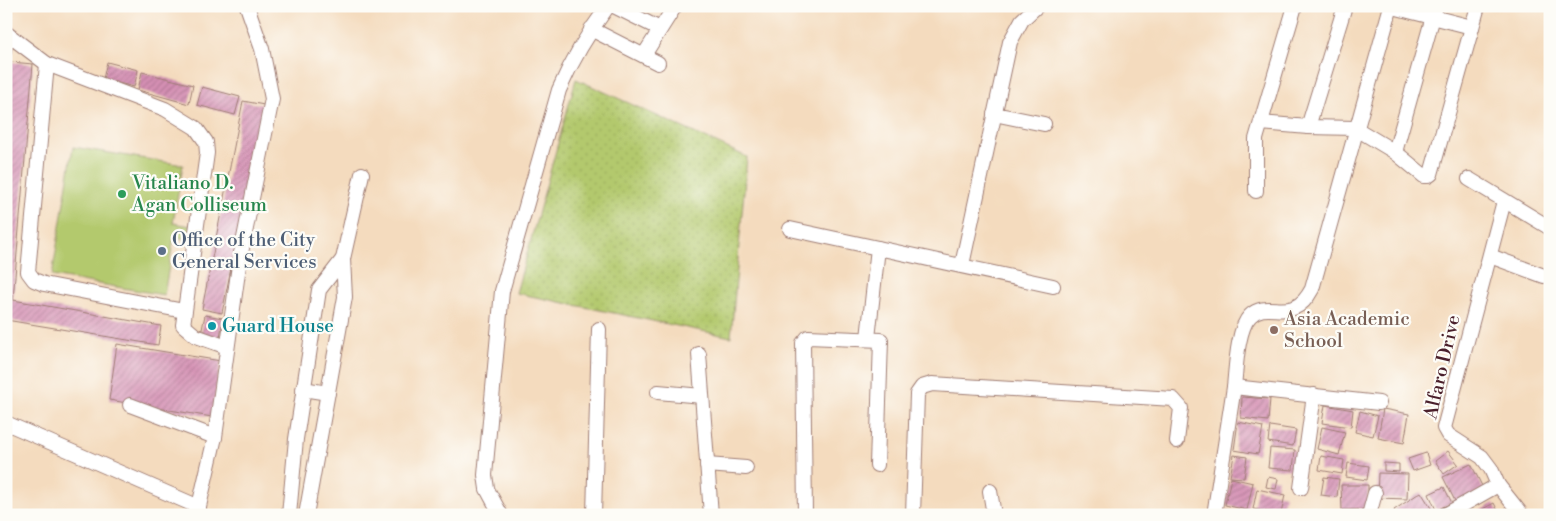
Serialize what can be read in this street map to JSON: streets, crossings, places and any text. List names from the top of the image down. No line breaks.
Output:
{"streets":{"street":["Alfaro Drive"]},"places":["Vitaliano D. Agan Colliseum","Office of the City General Services","Guard House","Asia Academic School"]}
